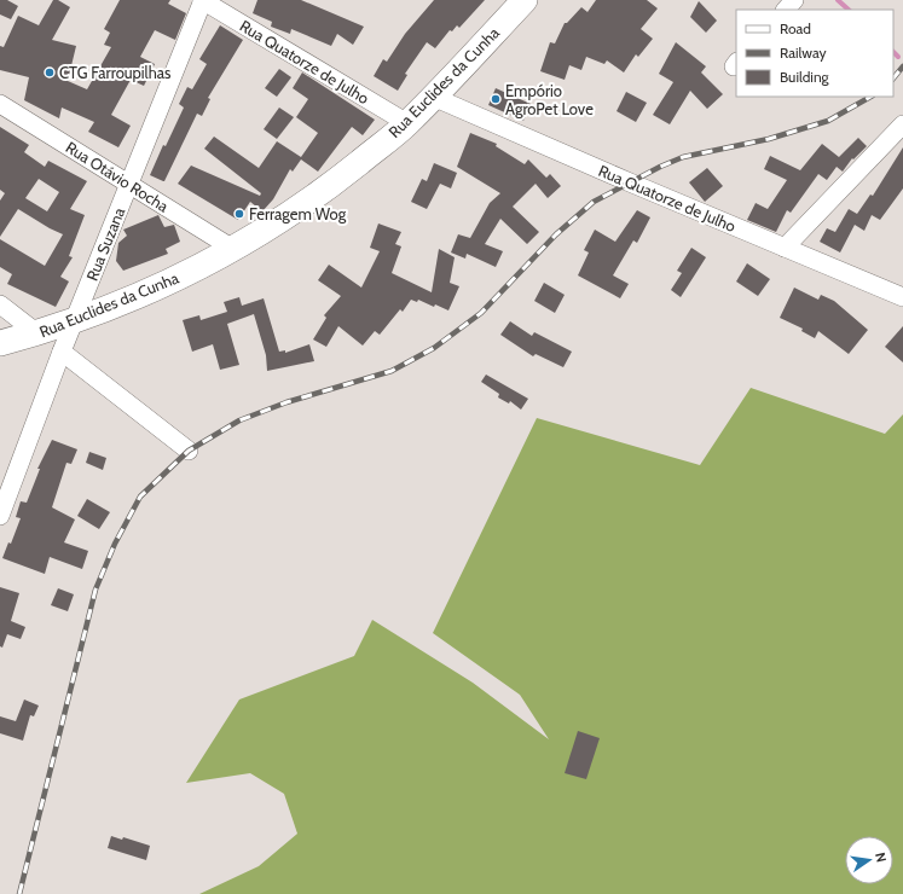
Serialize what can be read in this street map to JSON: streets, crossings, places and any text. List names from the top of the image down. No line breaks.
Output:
{"streets":{"main road":["Rua Euclides da Cunha"],"street":["Rua Quatorze de Julho","Rua Otávio Rocha","Rua Suzana"]},"crossings":[["Rua Quatorze de Julho","Rua Euclides da Cunha"],["Rua Quatorze de Julho","Rua Suzana"],["Rua Euclides da Cunha","Rua Otávio Rocha"],["Rua Euclides da Cunha","Rua Suzana"],["Rua Otávio Rocha","Rua Suzana"]],"places":["CTG Farroupilhas","Empório AgroPet Love","Ferragem Wog"],"legend":["Road","Railway","Building"],"north":"right"}
